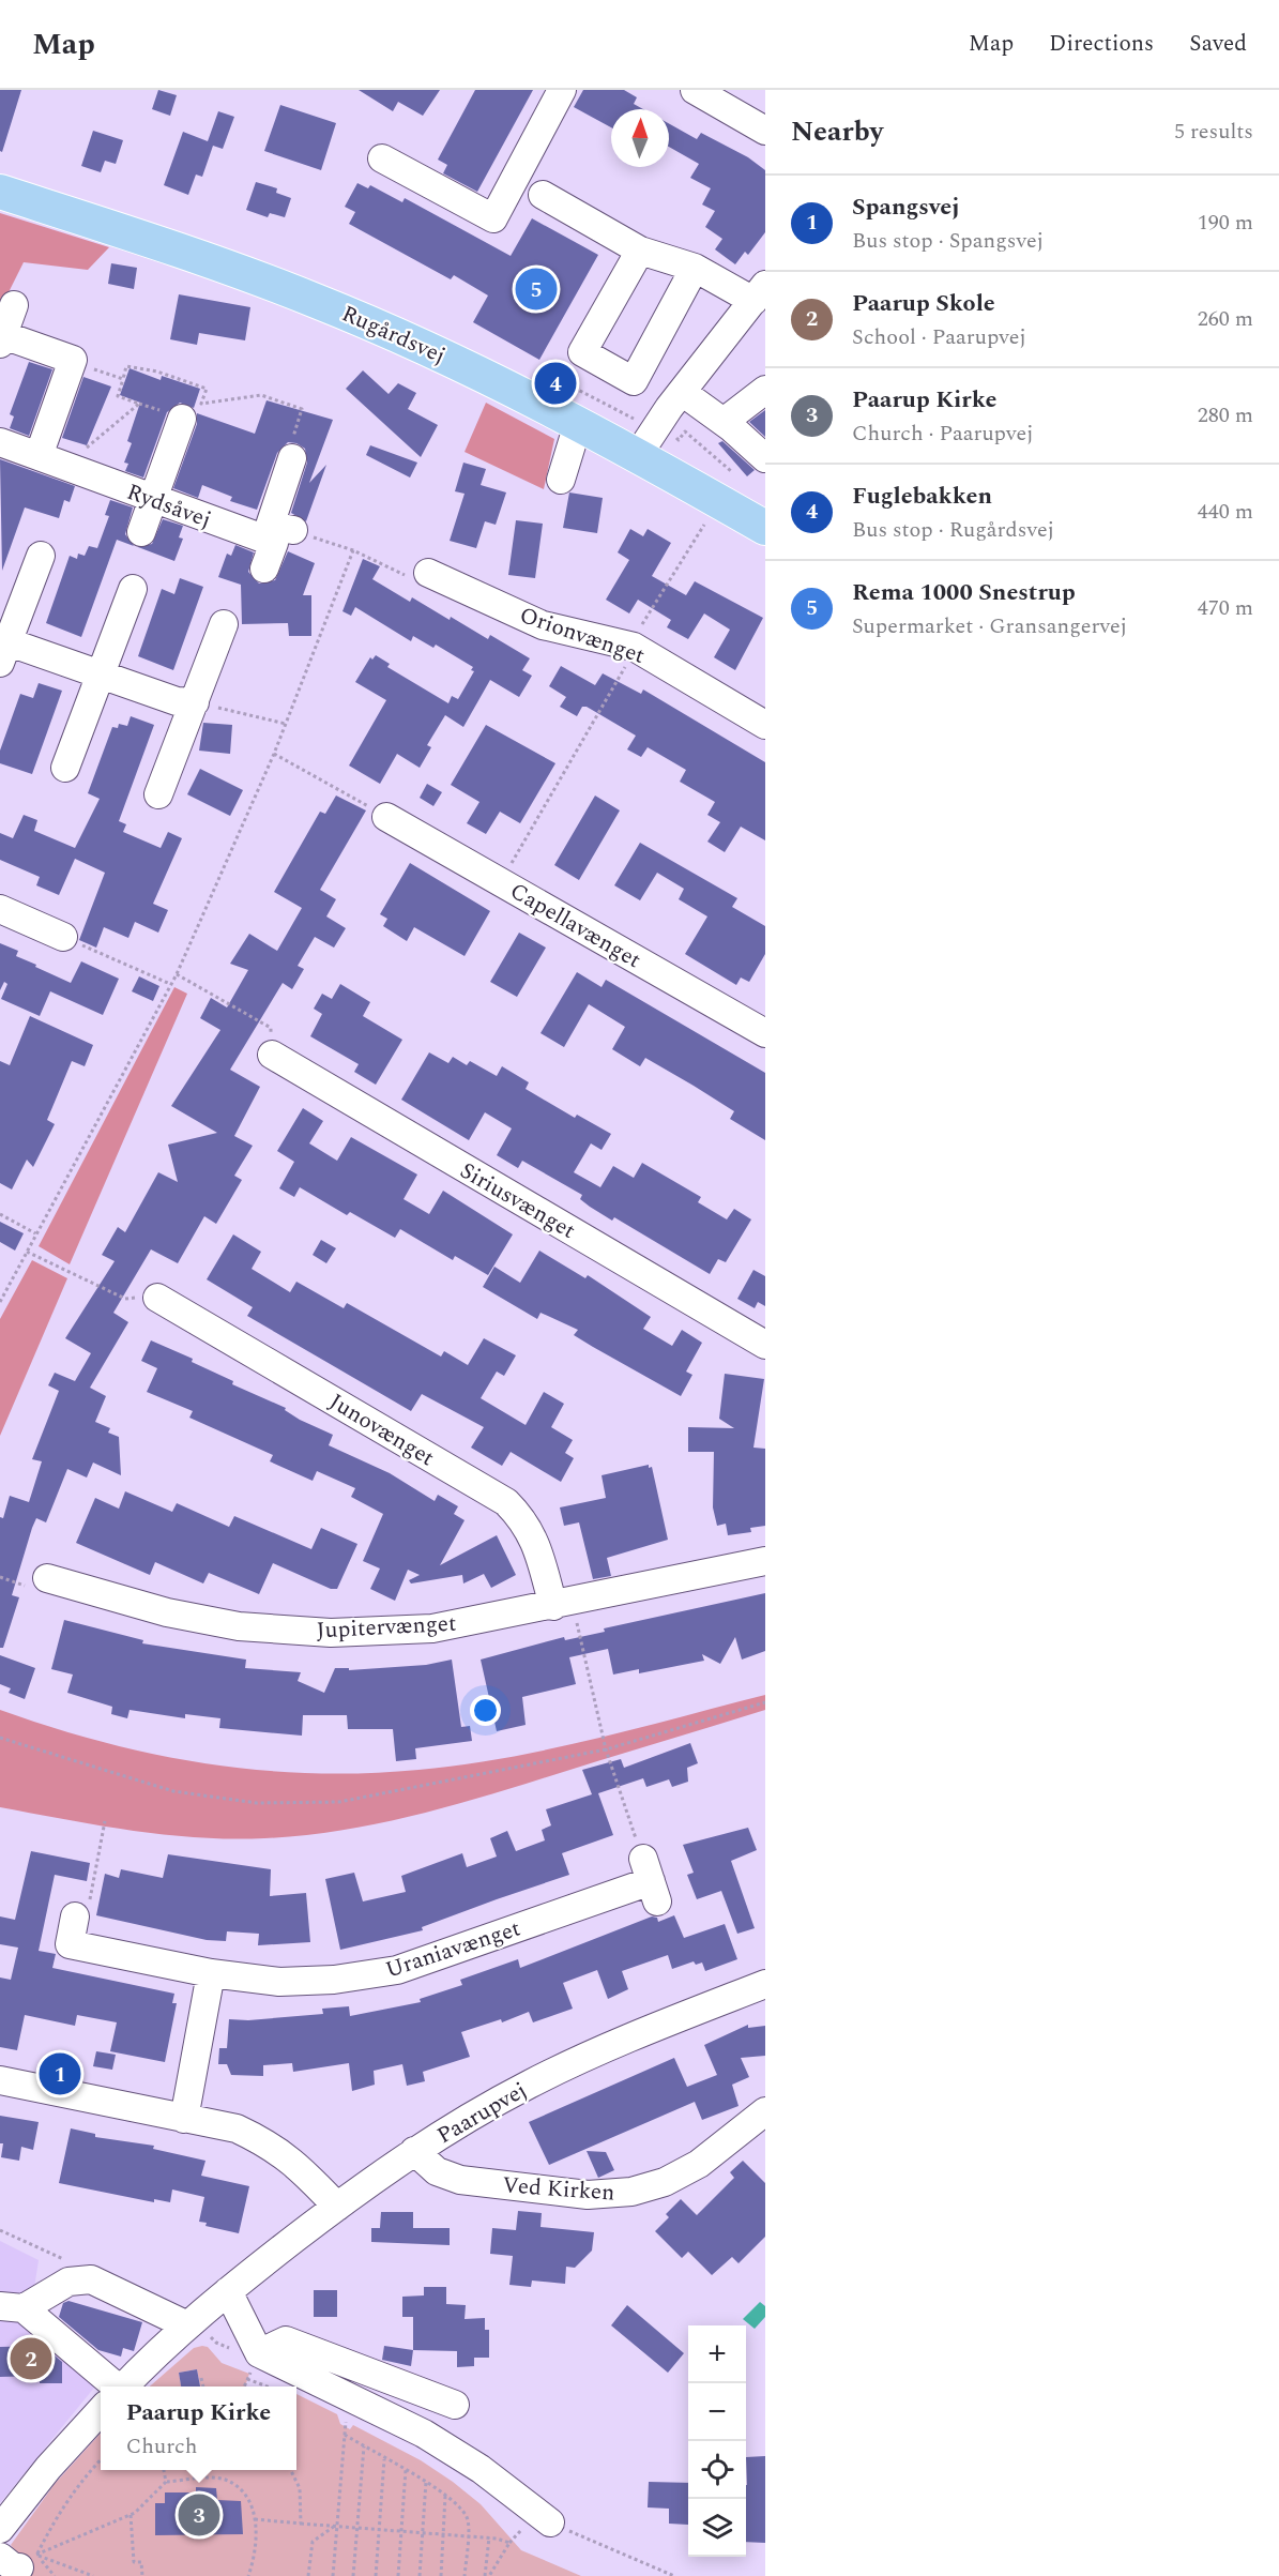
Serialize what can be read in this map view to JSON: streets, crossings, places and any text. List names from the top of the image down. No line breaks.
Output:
{"streets":{"main road":["Rugårdsvej"],"street":["Rydsåvej","Orionvænget","Capellavænget","Siriusvænget","Junovænget","Jupitervænget","Uraniavænget","Paarupvej","Ved Kirken"]},"crossings":[["Junovænget","Jupitervænget"],["Paarupvej","Ved Kirken"]],"north":"top","page":{"header":"Map","nav":["Map","Directions","Saved"],"heading":["Nearby","5 results"],"list":[{"mark":"1","name":"Spangsvej","note":"Bus stop · Spangsvej","value":"190 m"},{"mark":"2","name":"Paarup Skole","note":"School · Paarupvej","value":"260 m"},{"mark":"3","name":"Paarup Kirke","note":"Church · Paarupvej","value":"280 m"},{"mark":"4","name":"Fuglebakken","note":"Bus stop · Rugårdsvej","value":"440 m"},{"mark":"5","name":"Rema 1000 Snestrup","note":"Supermarket · Gransangervej","value":"470 m"}],"pins":["5","4","1","2","3"],"map_buttons":["+","−"],"popup":["Paarup Kirke","Church"]}}
